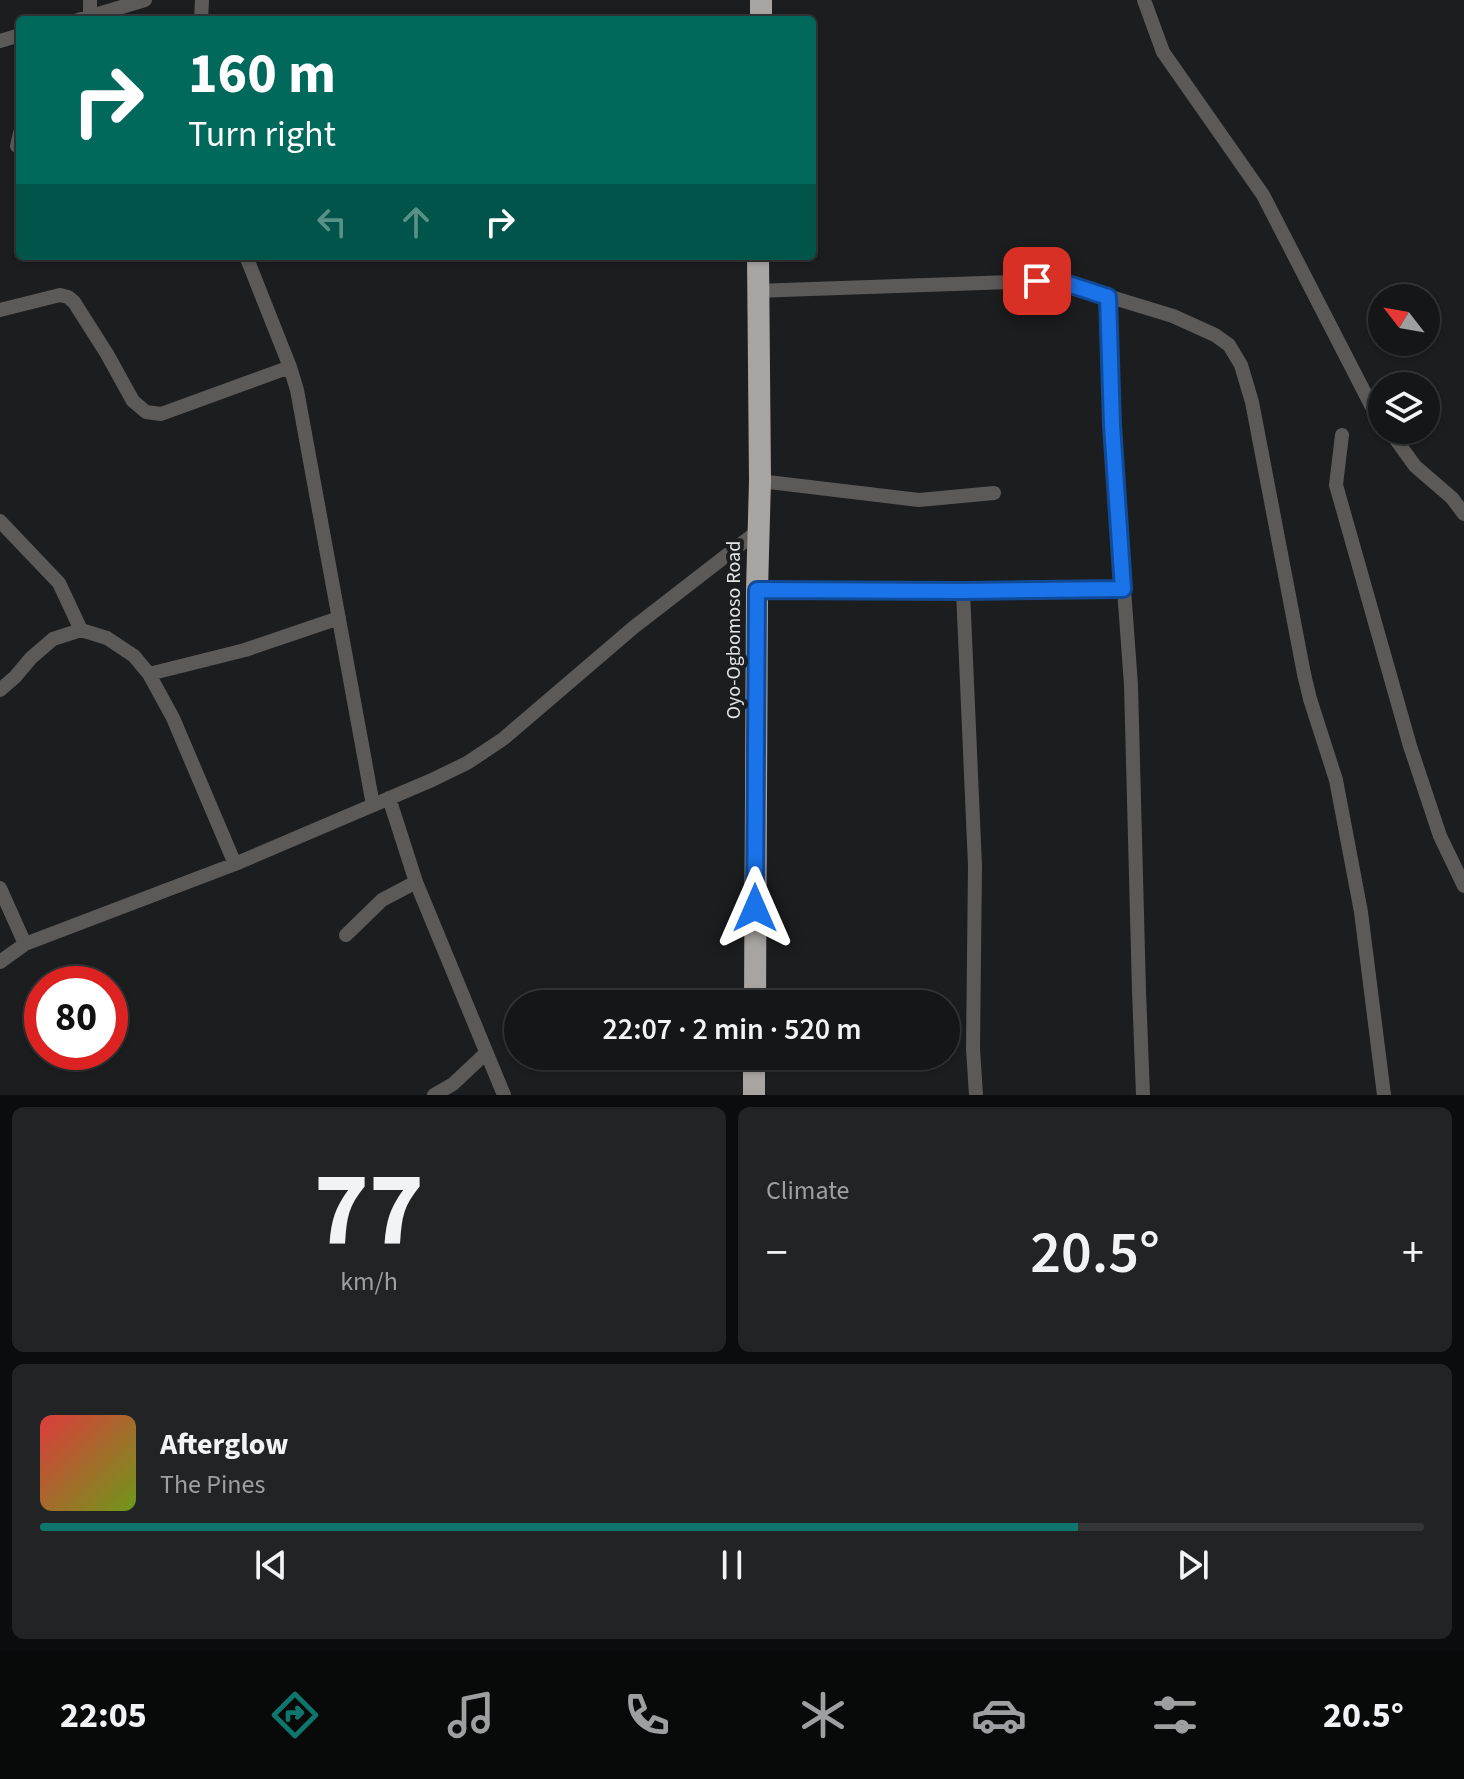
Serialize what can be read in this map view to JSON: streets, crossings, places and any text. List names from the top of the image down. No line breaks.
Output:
{"streets":{"highway":["Oyo-Ogbomoso Road"]},"north":"top left","page":{"turn":["160 m","Turn right"],"limit":"80","trip":"22:07 · 2 min · 520 m","tile":[["77","km/h"],"Climate"],"heat":["−","20.5°","+"],"song":["Afterglow","The Pines"],"tabs":["22:05","20.5°"]}}
